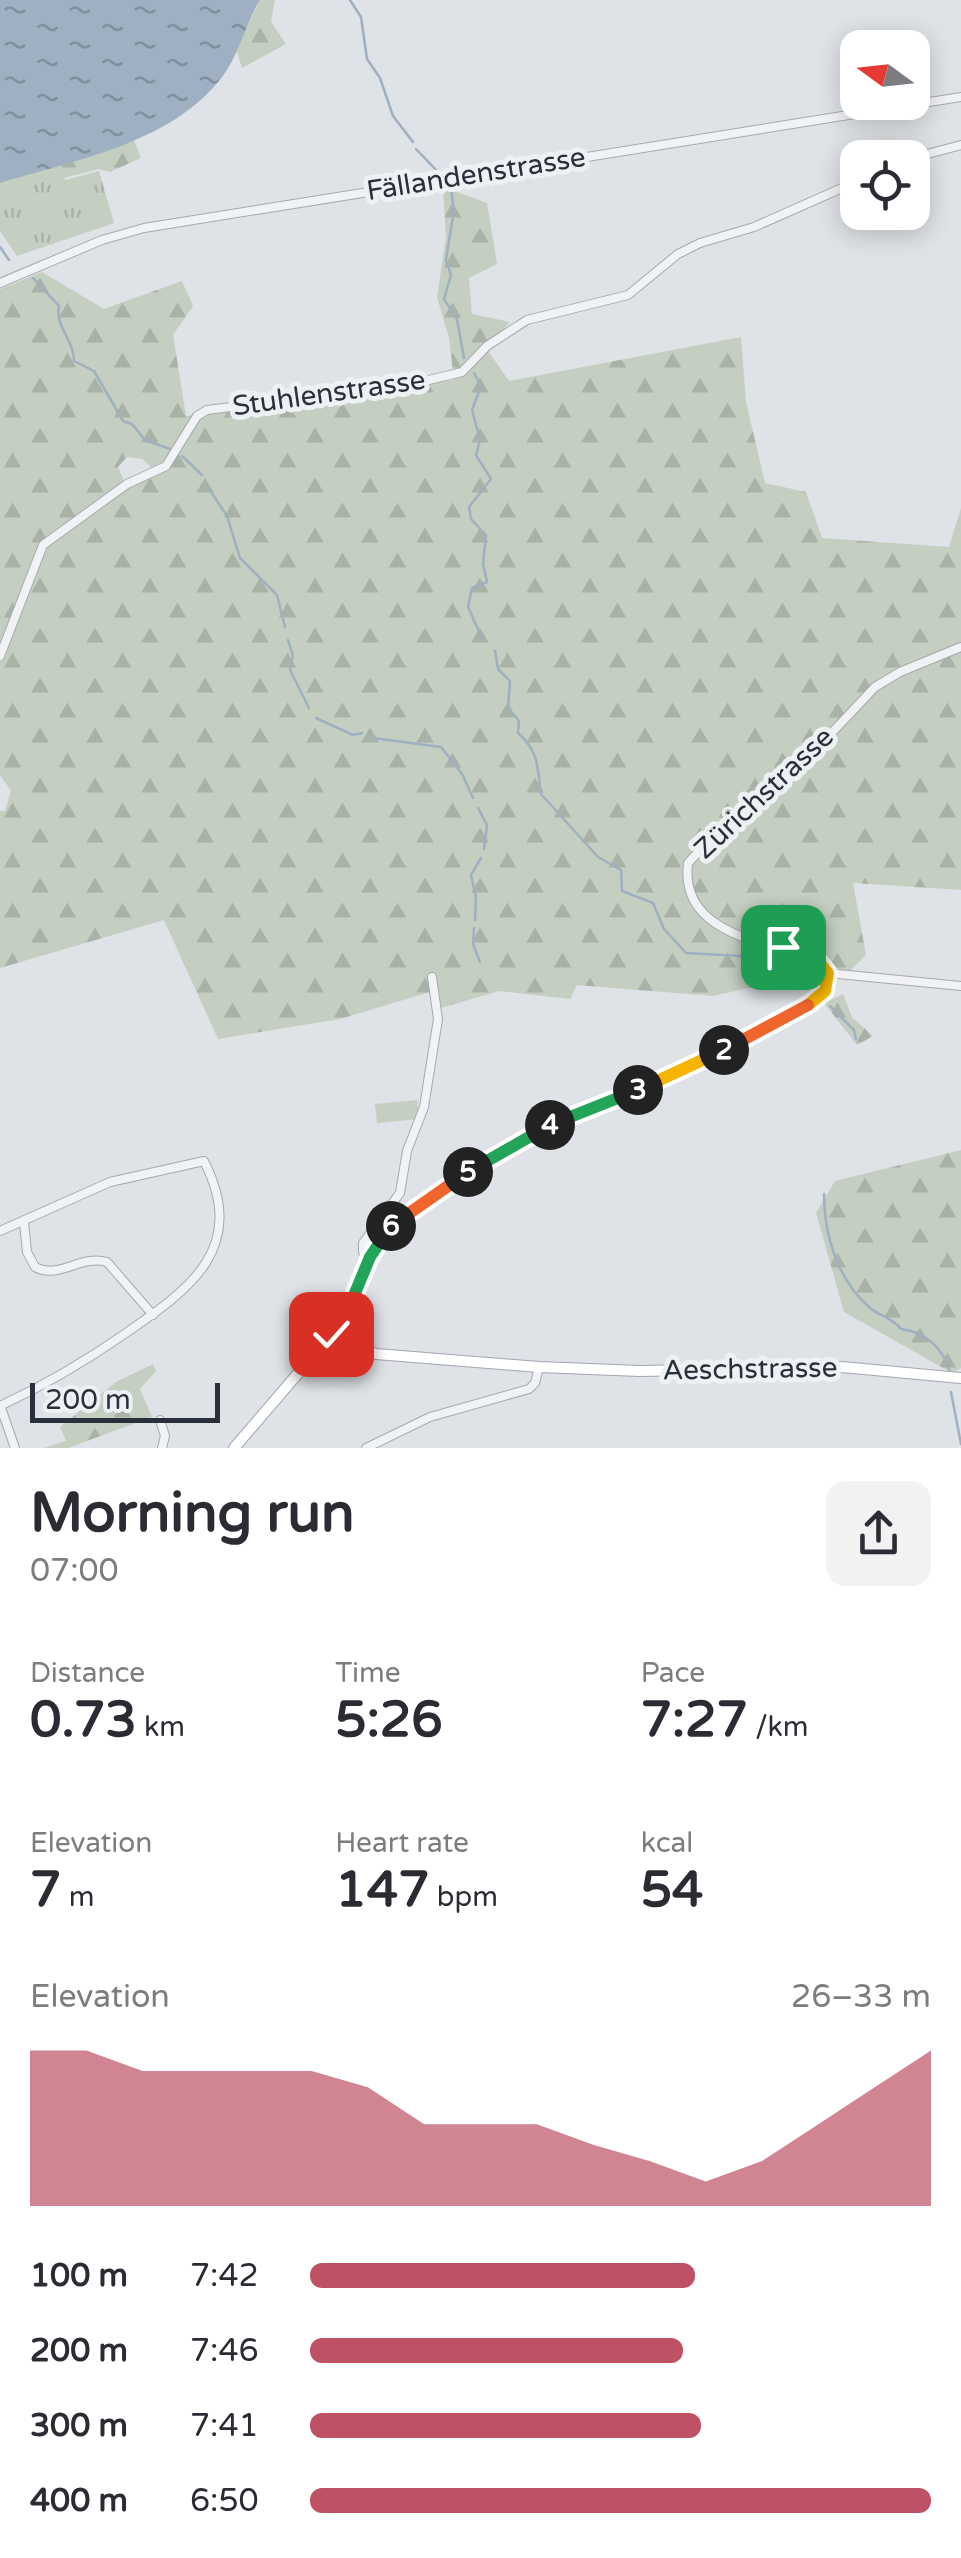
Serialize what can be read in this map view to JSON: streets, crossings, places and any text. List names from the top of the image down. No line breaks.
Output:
{"streets":{"main road":["Aeschstrasse"],"street":["Fällandenstrasse","Stuhlenstrasse","Zürichstrasse"]},"scale_bar":"200 m","north":"left","page":{"pins":["2","3","4","5","6"],"scale":"200 m","heading":["Morning run","07:00"],"stats":[["Distance","0.73 km"],["Time","5:26"],["Pace","7:27 /km"],["Elevation","7 m"],["Heart rate","147 bpm"],["kcal","54"]],"chart":["Elevation","26–33 m"],"list":[{"name":"100 m","note":"7:42"},{"name":"200 m","note":"7:46"},{"name":"300 m","note":"7:41"},{"name":"400 m","note":"6:50"}]}}
